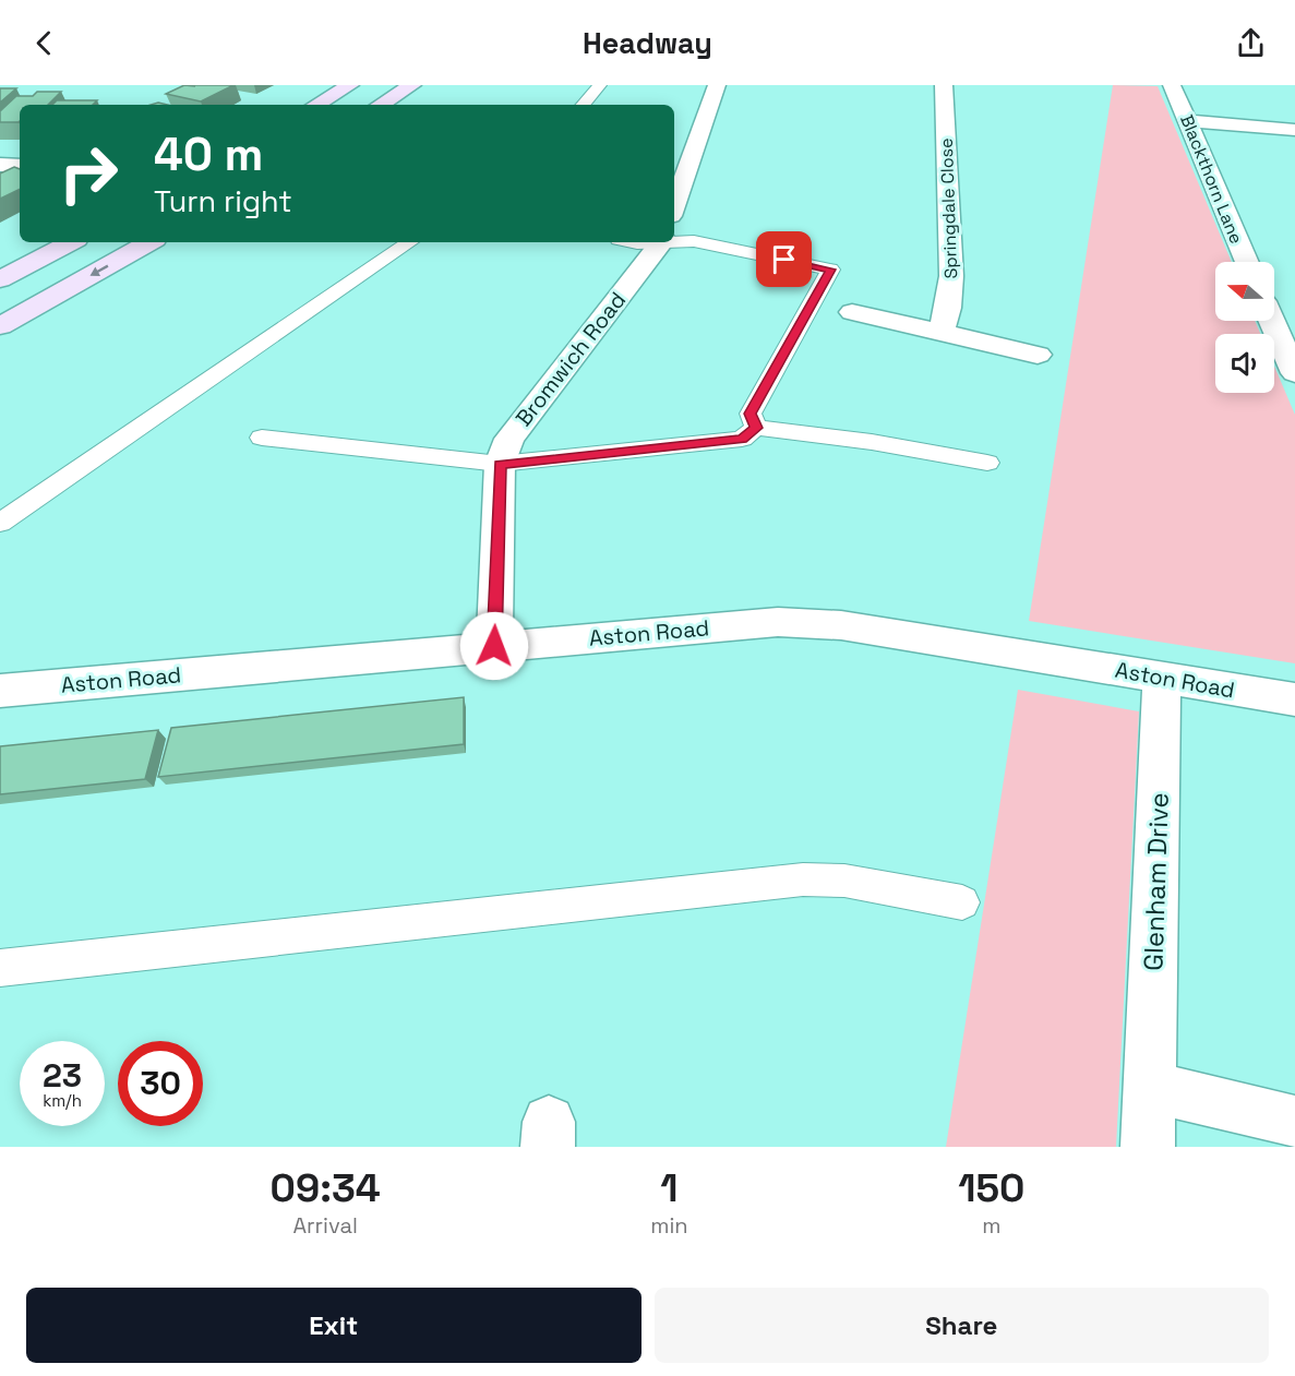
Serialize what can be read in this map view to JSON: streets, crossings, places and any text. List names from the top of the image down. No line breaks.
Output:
{"streets":{"street":["Blackthorn Lane","Springdale Close","Bromwich Road","Aston Road","Glenham Drive"]},"crossings":[["Bromwich Road","Aston Road"],["Aston Road","Glenham Drive"]],"north":"left","page":{"header":"Headway","turn":["40 m","Turn right"],"speed":"23 km/h","limit":"30","eta":["09:34","Arrival","1","min","150","m"],"buttons":["Exit","Share"]}}
